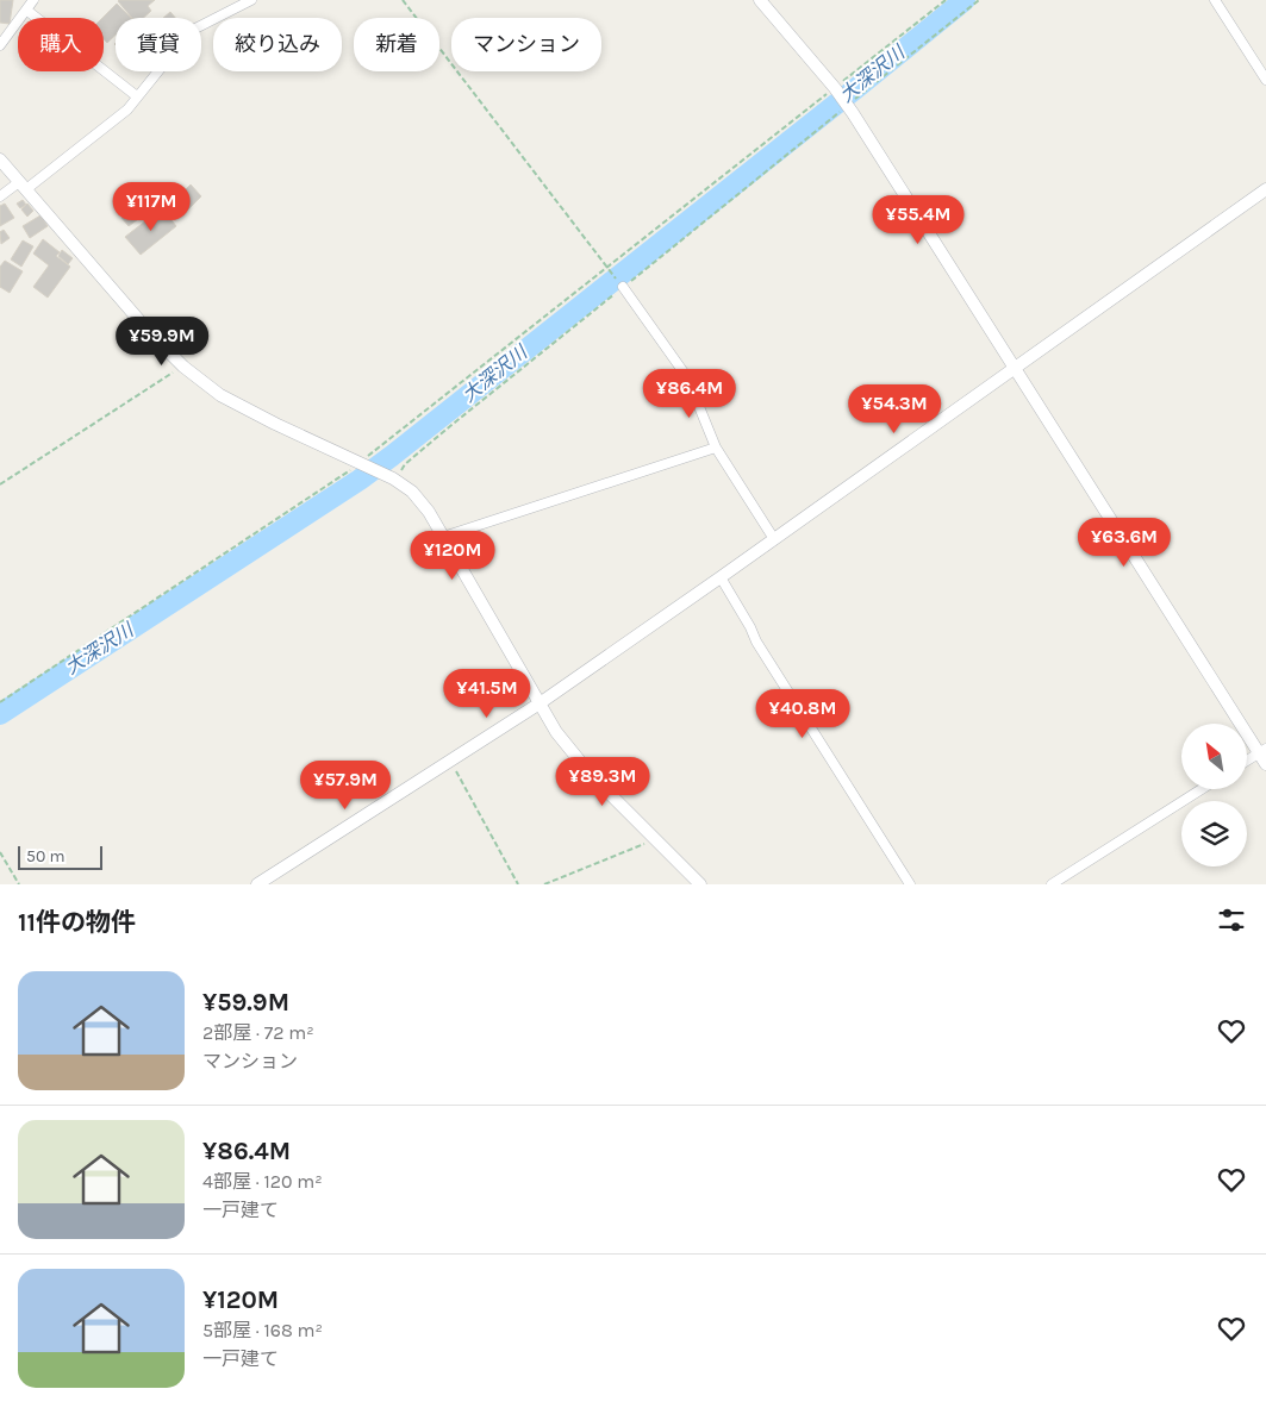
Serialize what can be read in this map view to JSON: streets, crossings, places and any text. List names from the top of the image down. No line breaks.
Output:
{"water":["大深沢川"],"scale_bar":"50 m","north":"top left","page":{"chip":["購入","賃貸","絞り込み","新着","マンション"],"price":["¥117M","¥55.4M","¥59.9M","¥86.4M","¥54.3M","¥63.6M","¥120M","¥41.5M","¥40.8M","¥89.3M","¥57.9M"],"scale":"50 m","heading":"11件の物件","list":[{"name":"¥59.9M","note":"2部屋 · 72 m² · マンション"},{"name":"¥86.4M","note":"4部屋 · 120 m² · 一戸建て"},{"name":"¥120M","note":"5部屋 · 168 m² · 一戸建て"}]}}
